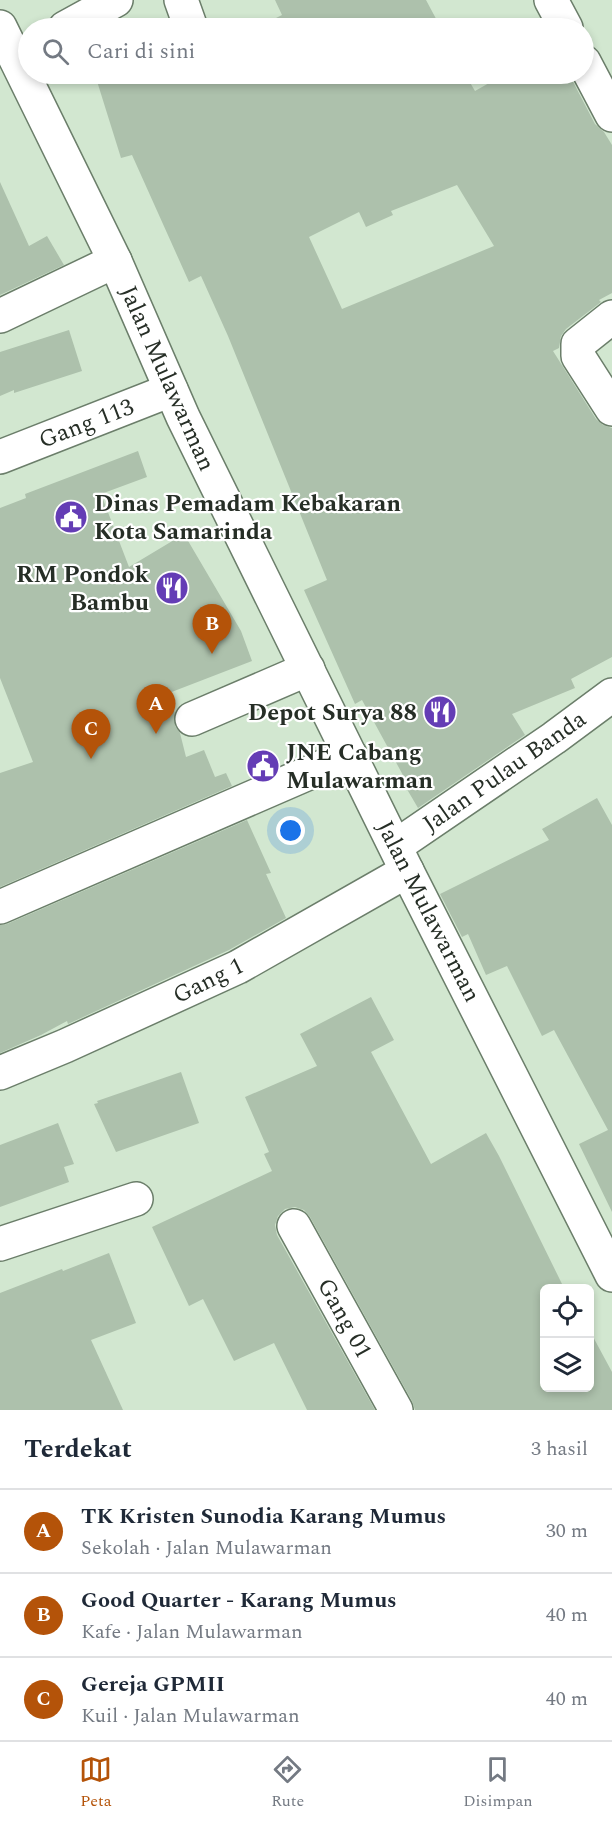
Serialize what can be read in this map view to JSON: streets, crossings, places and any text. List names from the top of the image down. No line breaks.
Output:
{"streets":{"street":["Jalan Mulawarman","Gang 113","Jalan Pulau Banda","Gang 1","Gang 01"]},"crossings":[["Jalan Mulawarman","Gang 113"],["Jalan Mulawarman","Jalan Pulau Banda"],["Jalan Mulawarman","Gang 1"],["Jalan Pulau Banda","Gang 1"]],"places":{"public building":["Dinas Pemadam Kebakaran Kota Samarinda","JNE Cabang Mulawarman"],"restaurant":["RM Pondok Bambu","Depot Surya 88"]},"page":{"search":"Cari di sini","pins":["B","A","C"],"heading":["Terdekat","3 hasil"],"list":[{"mark":"A","name":"TK Kristen Sunodia Karang Mumus","note":"Sekolah · Jalan Mulawarman","value":"30 m"},{"mark":"B","name":"Good Quarter - Karang Mumus","note":"Kafe · Jalan Mulawarman","value":"40 m"},{"mark":"C","name":"Gereja GPMII","note":"Kuil · Jalan Mulawarman","value":"40 m"}],"nav":["Peta","Rute","Disimpan"]}}
